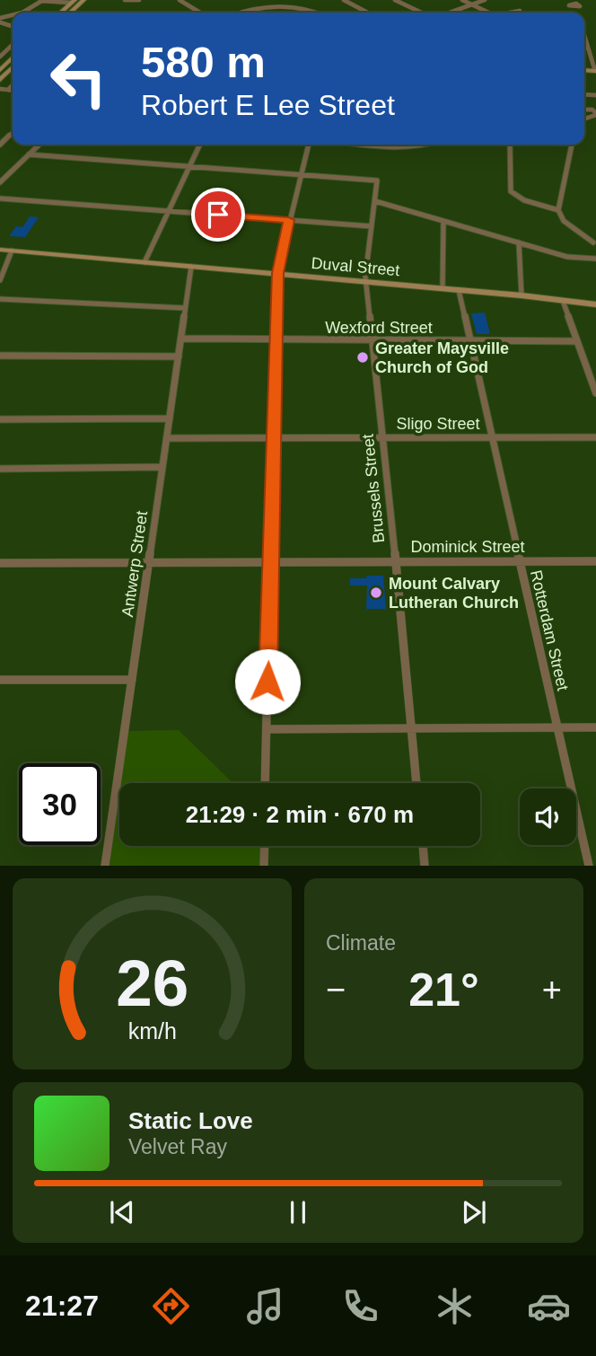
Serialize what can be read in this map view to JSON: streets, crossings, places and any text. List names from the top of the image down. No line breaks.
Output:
{"streets":{"street":["Duval Street","Wexford Street","Sligo Street","Brussels Street","Dominick Street","Antwerp Street","Rotterdam Street"]},"crossings":[["Duval Street","Brussels Street"],["Duval Street","Antwerp Street"],["Duval Street","Rotterdam Street"],["Wexford Street","Brussels Street"],["Wexford Street","Antwerp Street"],["Wexford Street","Rotterdam Street"],["Sligo Street","Brussels Street"],["Sligo Street","Antwerp Street"],["Sligo Street","Rotterdam Street"],["Brussels Street","Dominick Street"],["Dominick Street","Antwerp Street"],["Dominick Street","Rotterdam Street"]],"places":["Greater Maysville Church of God","Mount Calvary Lutheran Church"],"page":{"turn":["580 m","Robert E Lee Street"],"limit":"30","trip":"21:29 · 2 min · 670 m","tile":"Climate","heat":["−","21°","+"],"song":["Static Love","Velvet Ray"],"tabs":"21:27","gauge":["26","km/h"]}}
